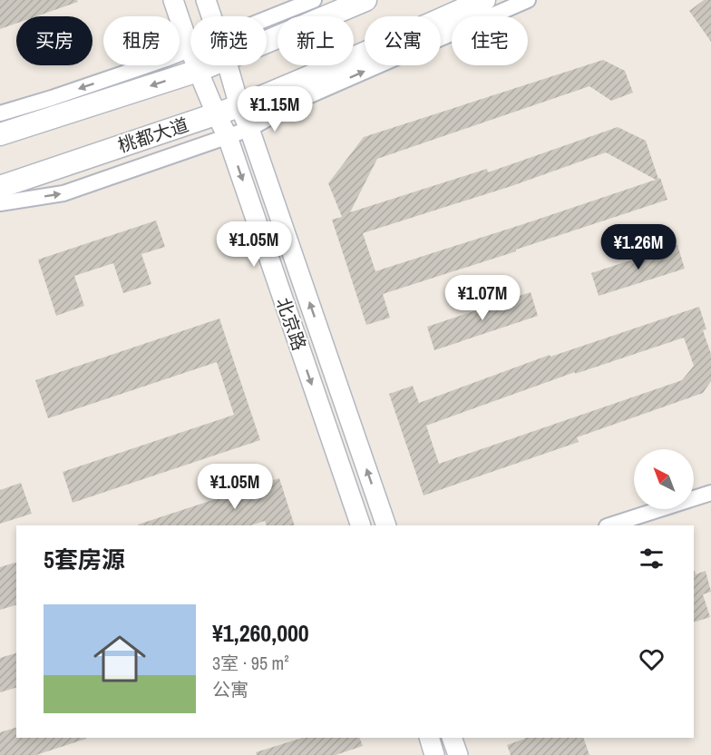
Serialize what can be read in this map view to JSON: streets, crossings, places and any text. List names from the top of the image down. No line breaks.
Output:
{"streets":{"main road":["桃都大道"],"street":["北京路"]},"crossings":[["桃都大道","北京路"]],"north":"top left","page":{"chip":["买房","租房","筛选","新上","公寓","住宅"],"price":["¥1.15M","¥1.05M","¥1.26M","¥1.07M","¥1.05M"],"heading":"5套房源","list":[{"name":"¥1,260,000","note":"3室 · 95 m² · 公寓"}]}}
